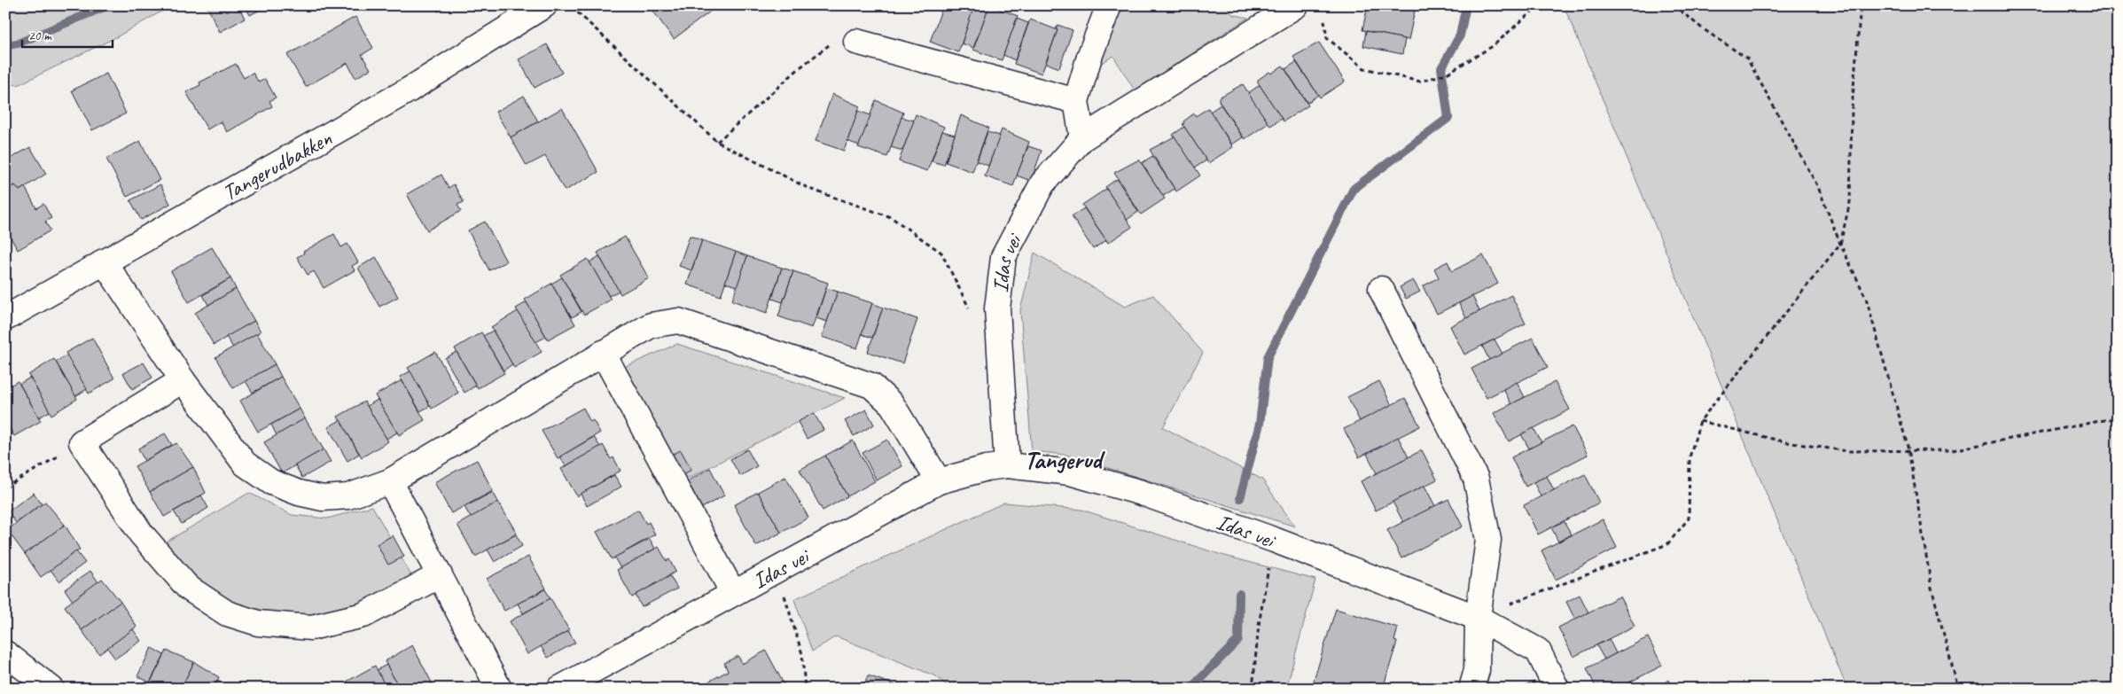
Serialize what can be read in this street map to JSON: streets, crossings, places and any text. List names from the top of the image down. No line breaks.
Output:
{"streets":{"street":["Tangerudbakken","Idas vei"]},"districts":["Tangerud"],"scale_bar":"20 m"}
